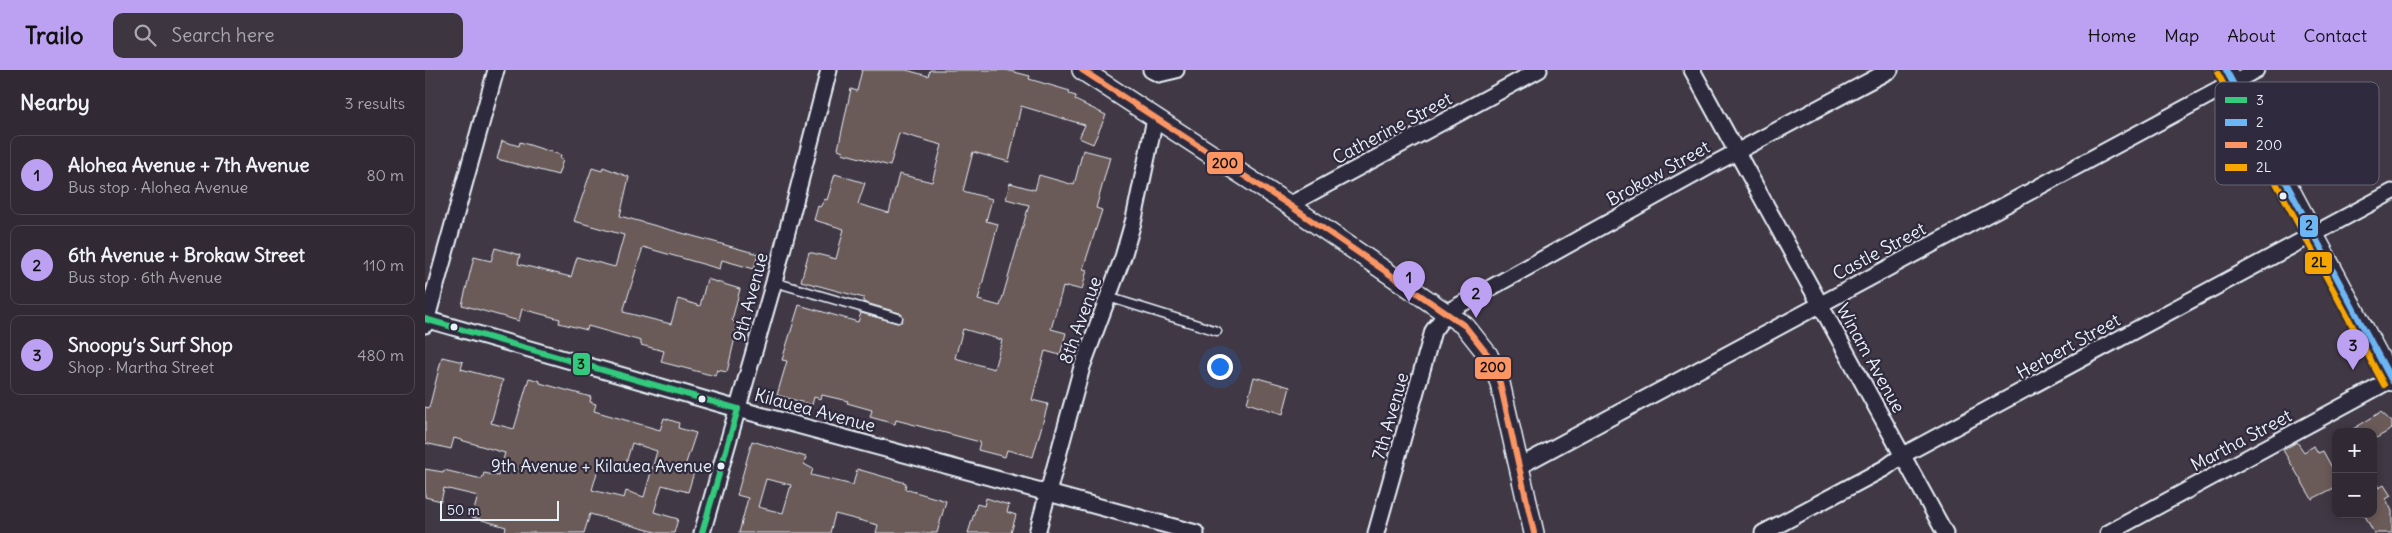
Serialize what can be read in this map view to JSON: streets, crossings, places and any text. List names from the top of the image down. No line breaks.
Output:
{"streets":{"street":["Catherine Street","Brokaw Street","Castle Street","9th Avenue","8th Avenue","Herbert Street","Winam Avenue","Kilauea Avenue","7th Avenue","Martha Street"]},"crossings":[["Brokaw Street","Winam Avenue"],["Brokaw Street","7th Avenue"],["Castle Street","Winam Avenue"],["9th Avenue","Kilauea Avenue"],["8th Avenue","Kilauea Avenue"],["Herbert Street","Winam Avenue"]],"places":["9th Avenue + Kilauea Avenue"],"lines":["transit line 2","transit line 200","transit line 2L","transit line 3"],"legend":["3","2","200","2L"],"scale_bar":"50 m","page":{"header":"Trailo","search":"Search here","nav":["Home","Map","About","Contact"],"heading":["Nearby","3 results"],"list":[{"mark":"1","name":"Alohea Avenue + 7th Avenue","note":"Bus stop · Alohea Avenue","value":"80 m"},{"mark":"2","name":"6th Avenue + Brokaw Street","note":"Bus stop · 6th Avenue","value":"110 m"},{"mark":"3","name":"Snoopy’s Surf Shop","note":"Shop · Martha Street","value":"480 m"}],"pins":["1","2","3"],"map_buttons":["+","−"],"scale":"50 m"}}
